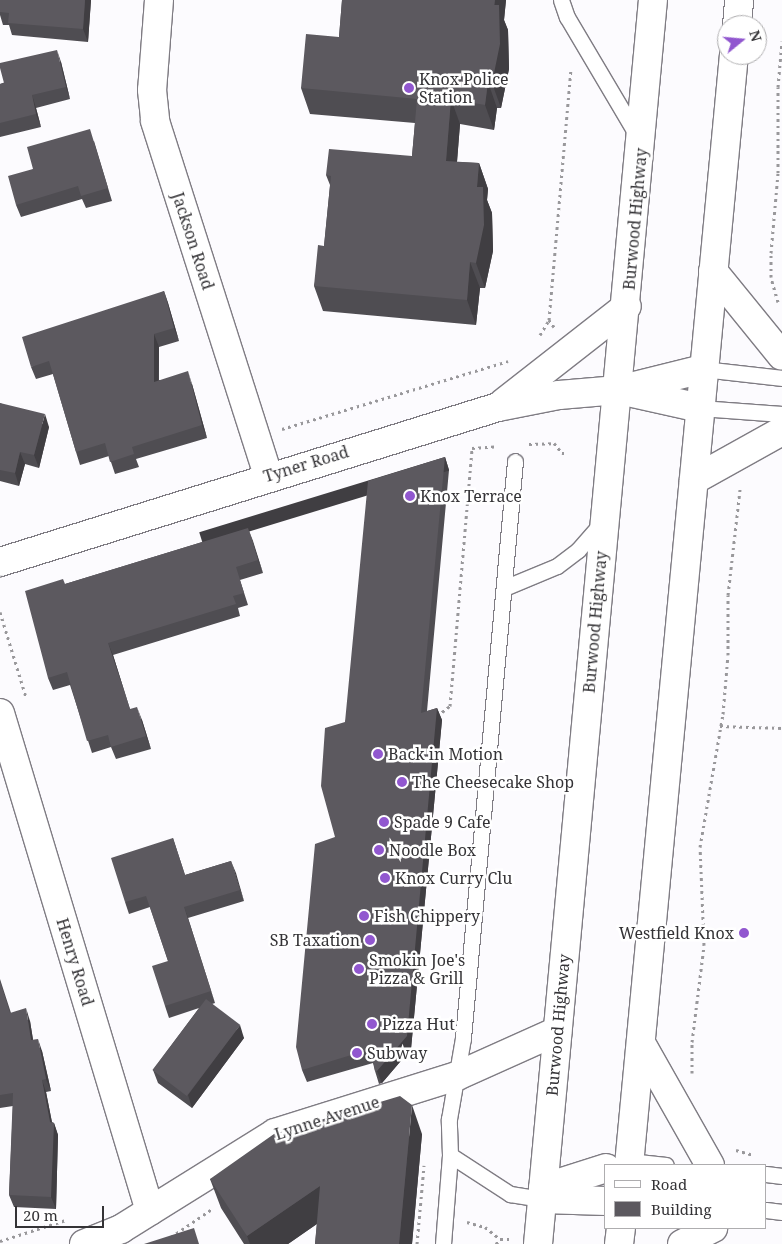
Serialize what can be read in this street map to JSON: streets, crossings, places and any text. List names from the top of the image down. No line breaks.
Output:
{"streets":{"main road":["Burwood Highway","Jackson Road","Tyner Road","Henry Road","Lynne Avenue"]},"crossings":[["Burwood Highway","Tyner Road"],["Burwood Highway","Lynne Avenue"],["Jackson Road","Tyner Road"],["Henry Road","Lynne Avenue"]],"places":["Knox Police Station","Knox Terrace","Back in Motion","The Cheesecake Shop","Spade 9 Cafe","Noodle Box","Knox Curry Clu","Fish Chippery","Westfield Knox","SB Taxation","Smokin Joe's Pizza & Grill","Pizza Hut","Subway"],"legend":["Road","Building"],"scale_bar":"20 m","north":"right"}
